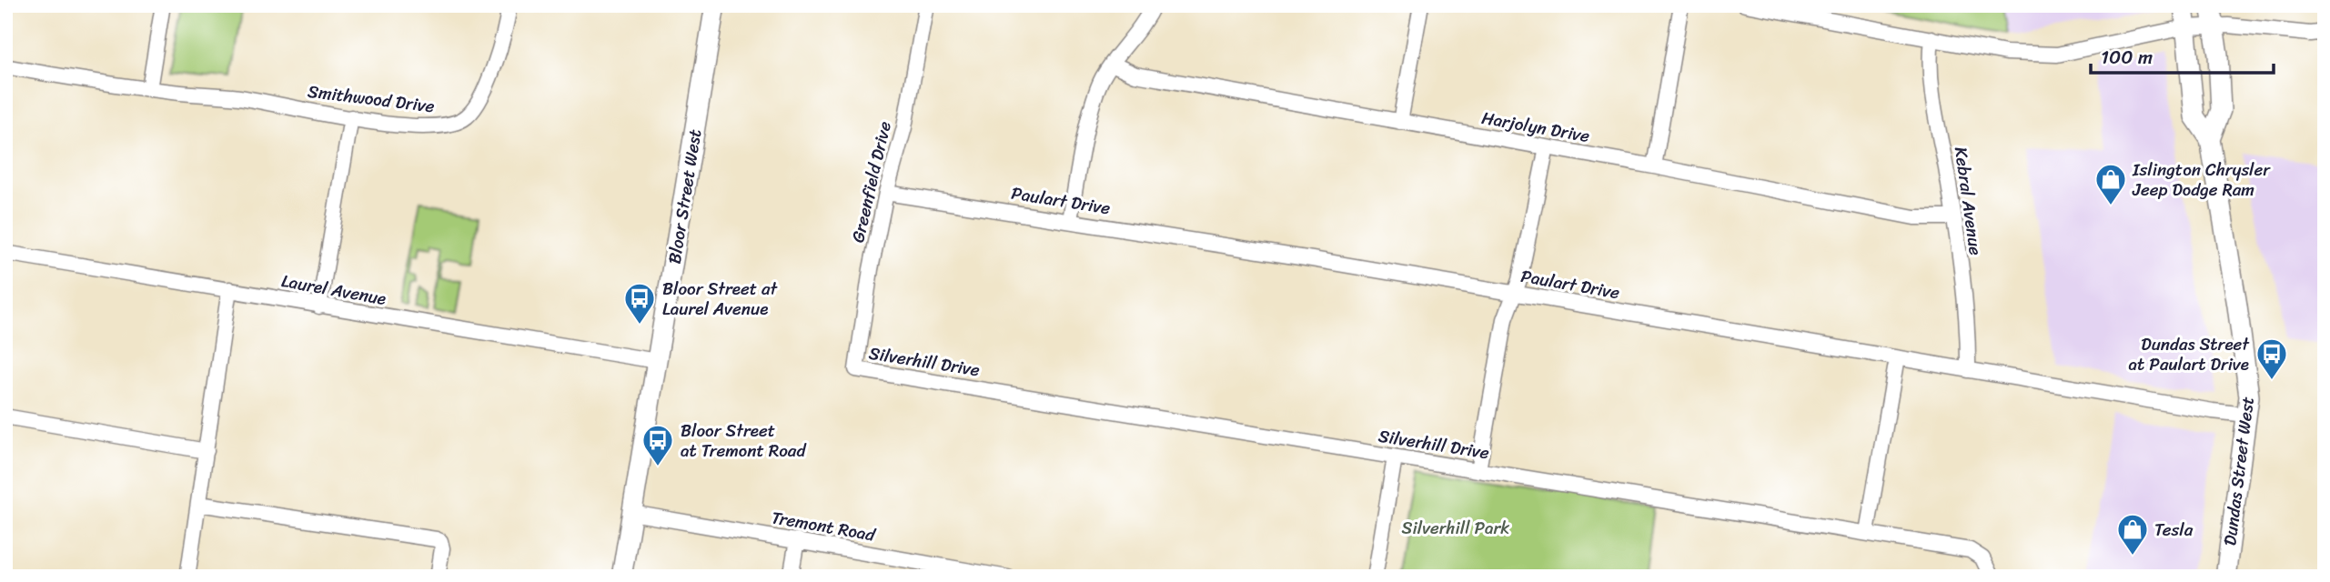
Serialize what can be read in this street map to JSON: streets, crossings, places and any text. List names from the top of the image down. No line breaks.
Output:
{"streets":{"main road":["Bloor Street West","Dundas Street West"],"street":["Smithwood Drive","Harjolyn Drive","Greenfield Drive","Paulart Drive","Kebral Avenue","Laurel Avenue","Silverhill Drive","Tremont Road"]},"crossings":[["Harjolyn Drive","Kebral Avenue"],["Greenfield Drive","Paulart Drive"],["Greenfield Drive","Silverhill Drive"],["Bloor Street West","Laurel Avenue"],["Bloor Street West","Tremont Road"],["Paulart Drive","Kebral Avenue"],["Paulart Drive","Dundas Street West"]],"parks":["Silverhill Park"],"places":{"shop":["Islington Chrysler Jeep Dodge Ram","Tesla"],"bus stop":["Bloor Street at Laurel Avenue","Dundas Street at Paulart Drive","Bloor Street at Tremont Road"]},"scale_bar":"100 m"}
